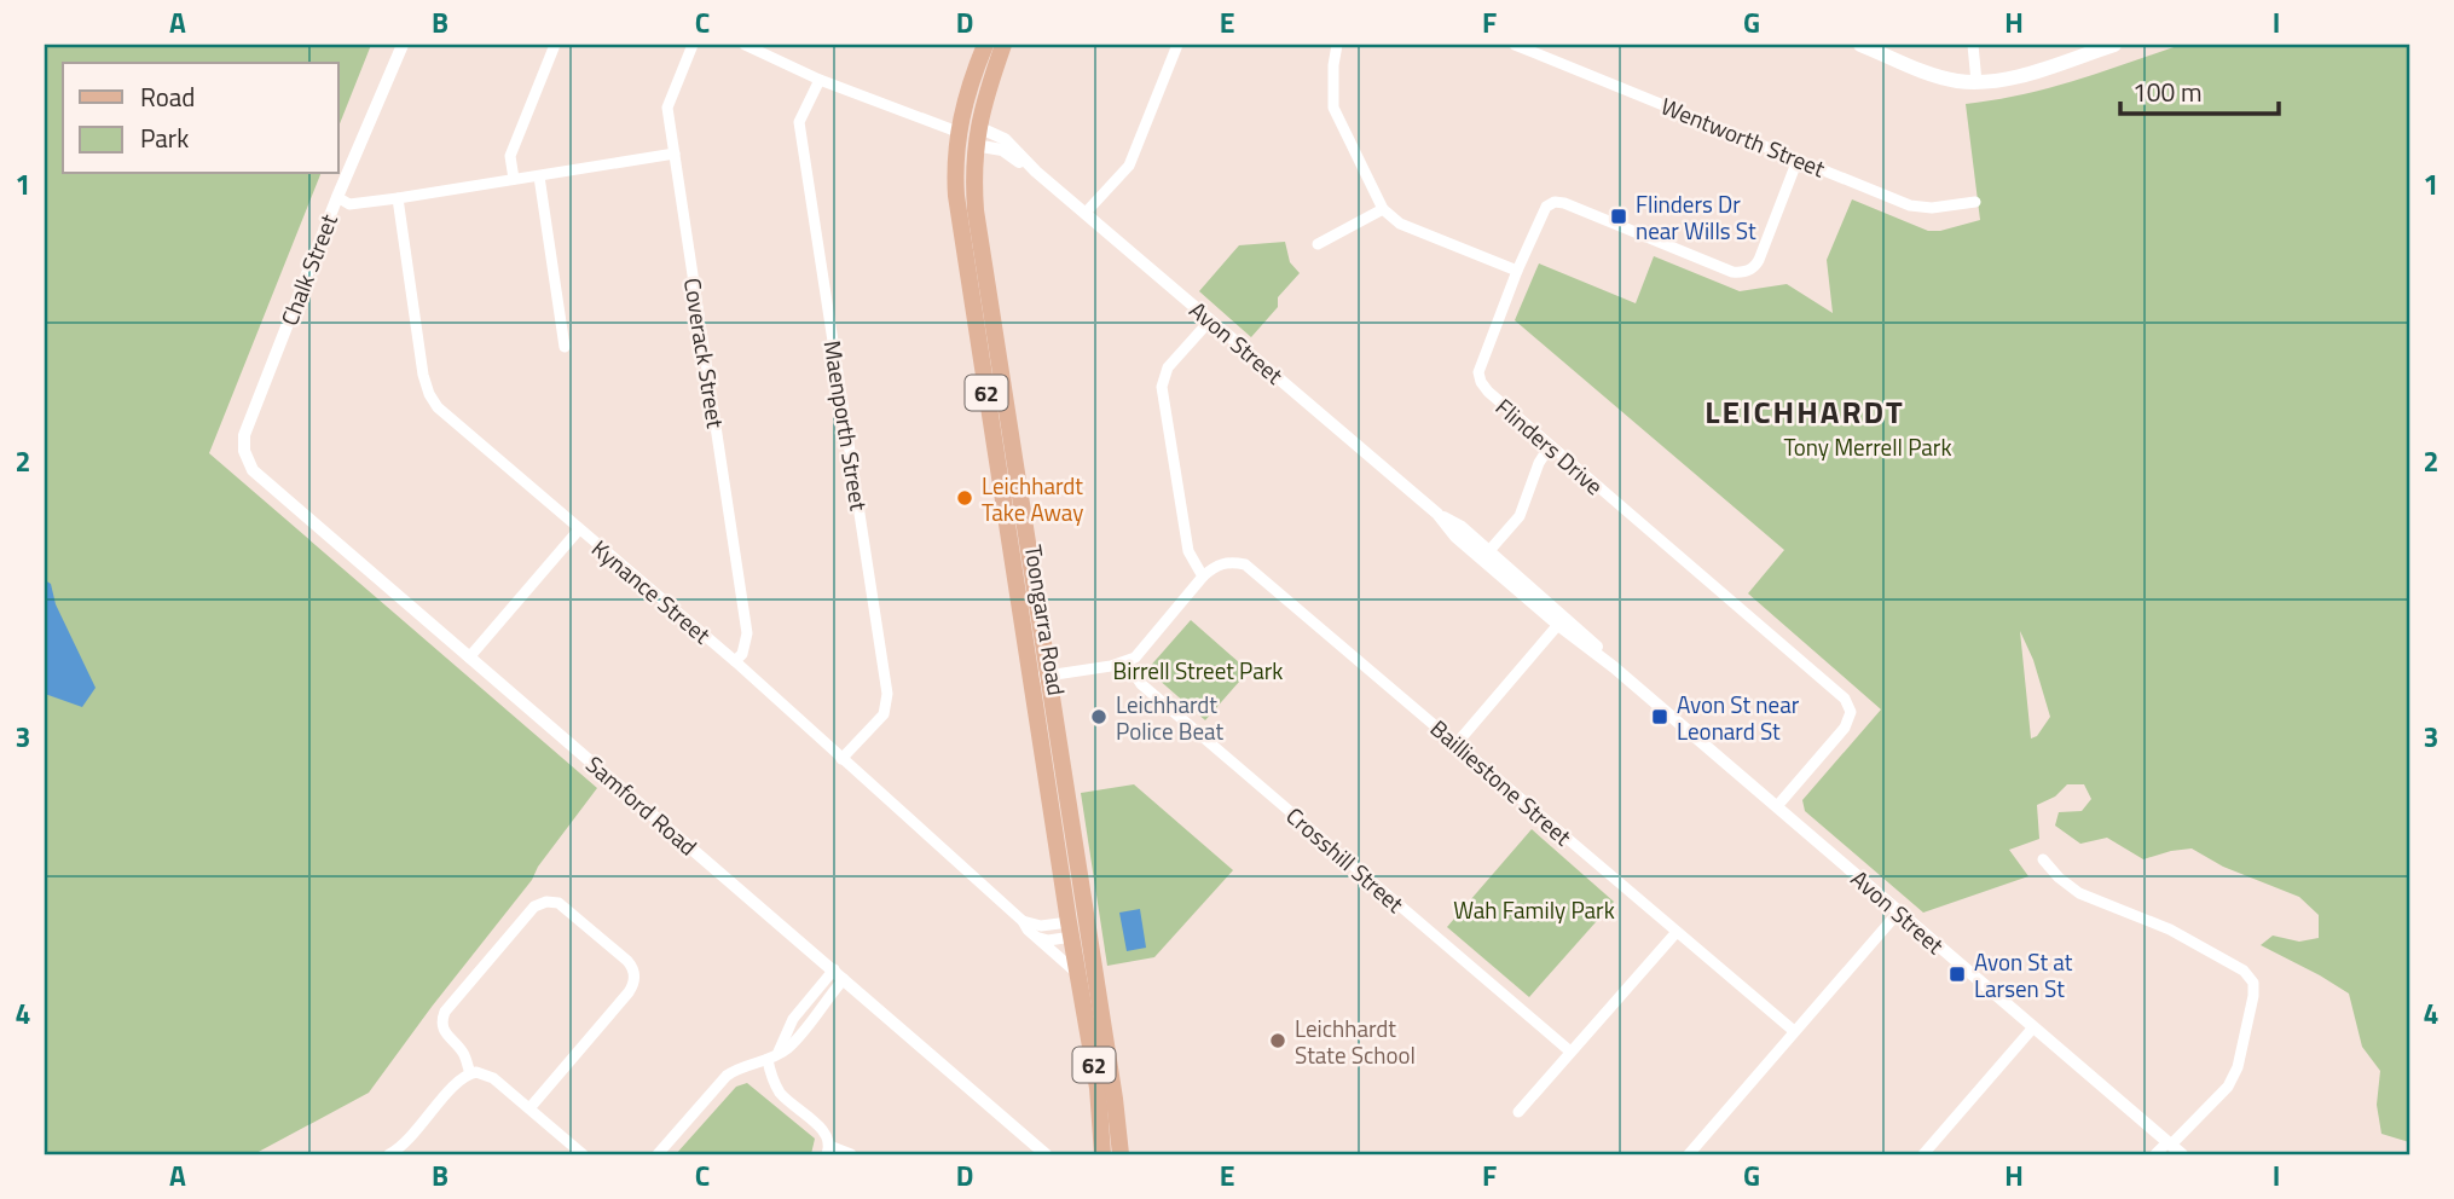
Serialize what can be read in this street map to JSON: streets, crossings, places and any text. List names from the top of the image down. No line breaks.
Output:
{"streets":{"main road":["62","Toongarra Road"],"street":["Wentworth Street","Chalk Street","Avon Street","Coverack Street","Maenporth Street","Flinders Drive","Kynance Street","Bailliestone Street","Samford Road","Crosshill Street"]},"crossings":[["Wentworth Street","Flinders Drive"],["Chalk Street","Samford Road"],["Avon Street","Flinders Drive"],["Avon Street","Toongarra Road"],["Coverack Street","Kynance Street"],["Maenporth Street","Kynance Street"],["Kynance Street","Toongarra Road"]],"districts":["LEICHHARDT"],"parks":["Tony Merrell Park","Birrell Street Park","Wah Family Park"],"places":{"transit":["Flinders Dr near Wills St","Avon St near Leonard St","Avon St at Larsen St"],"other":["Leichhardt Take Away","Leichhardt Police Beat","Leichhardt State School"]},"legend":["Road","Park"],"scale_bar":"100 m","grid":{"columns":["A","B","C","D","E","F","G","H","I"],"rows":["1","2","3","4"]}}
